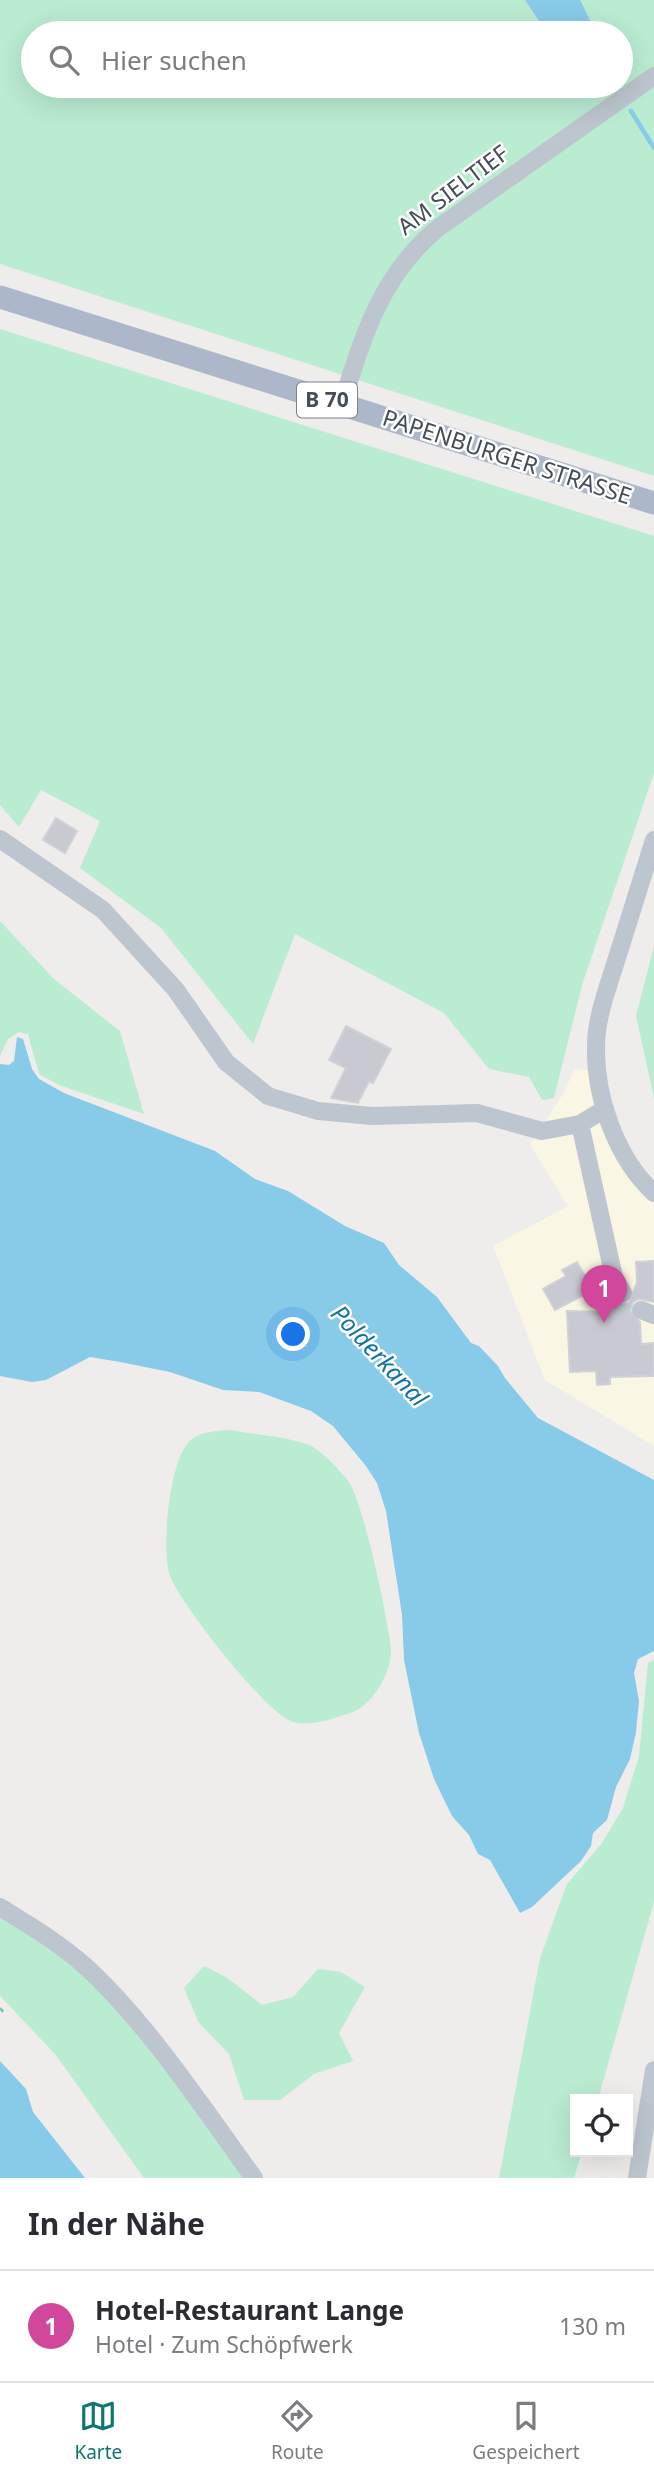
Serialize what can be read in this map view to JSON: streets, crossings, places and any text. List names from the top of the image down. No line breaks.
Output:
{"streets":{"main road":["B 70","PAPENBURGER STRASSE"],"street":["AM SIELTIEF"]},"crossings":[["AM SIELTIEF","PAPENBURGER STRASSE"]],"water":["Polderkanal"],"page":{"search":"Hier suchen","pins":"1","heading":"In der Nähe","list":[{"mark":"1","name":"Hotel-Restaurant Lange","note":"Hotel · Zum Schöpfwerk","value":"130 m"}],"nav":["Karte","Route","Gespeichert"]}}
